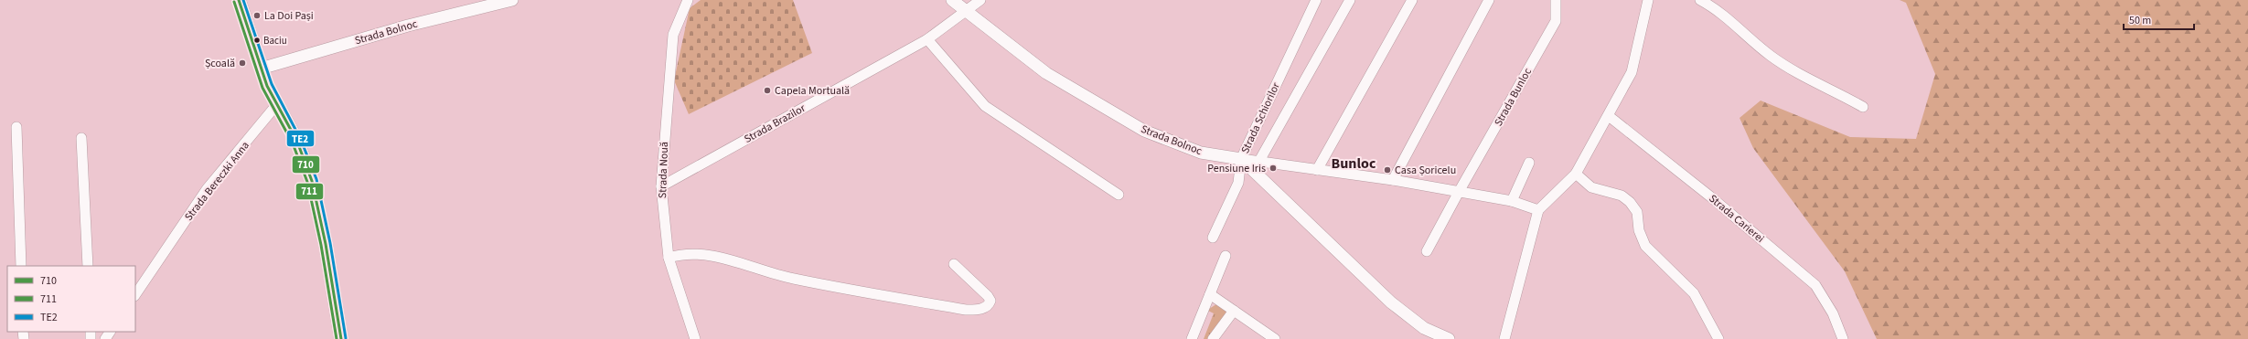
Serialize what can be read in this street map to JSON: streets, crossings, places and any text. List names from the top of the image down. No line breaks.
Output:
{"streets":{"street":["Strada Bolnoc","Strada Bunloc","Strada Schiorilor","Strada Brazilor","Strada Nouă","Strada Bereczki Anna","Strada Carierei"]},"crossings":[["Strada Bolnoc","Strada Schiorilor"],["Strada Bolnoc","Strada Brazilor"],["Strada Brazilor","Strada Nouă"]],"districts":["Bunloc"],"places":["La Doi Pași","Baciu","Școală","Capela Mortuală","Pensiune Iris","Casa Șoricelu"],"lines":["transit line 710","transit line TE2","transit line 711"],"legend":["710","711","TE2"],"scale_bar":"50 m"}
